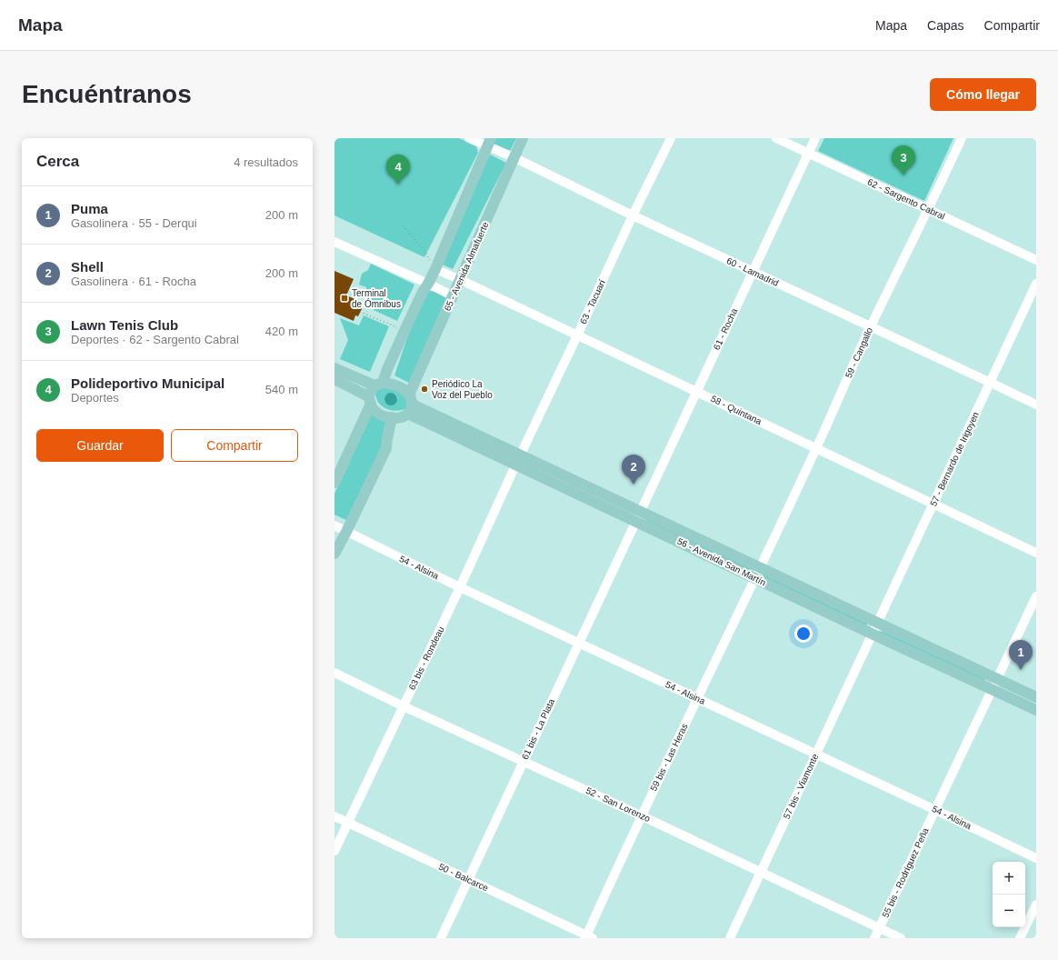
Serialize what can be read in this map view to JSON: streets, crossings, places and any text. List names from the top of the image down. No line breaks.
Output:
{"streets":{"main road":["65 - Avenida Almafuerte","56 - Avenida San Martín"],"street":["62 - Sargento Cabral","60 - Lamadrid","63 - Tacuarí","61 - Rocha","59 - Cangallo","58 - Quintana","57 - Bernardo de Irigoyen","54 - Alsina","63 bis - Rondeau","61 bis - La Plata","59 bis - Las Heras","57 bis - Viamonte","52 - San Lorenzo","55 bis - Rodríguez Peña","50 - Balcarce"]},"crossings":[["62 - Sargento Cabral","61 - Rocha"],["62 - Sargento Cabral","59 - Cangallo"],["65 - Avenida Almafuerte","60 - Lamadrid"],["65 - Avenida Almafuerte","58 - Quintana"],["65 - Avenida Almafuerte","56 - Avenida San Martín"],["60 - Lamadrid","63 - Tacuarí"],["60 - Lamadrid","61 - Rocha"],["60 - Lamadrid","59 - Cangallo"],["60 - Lamadrid","57 - Bernardo de Irigoyen"],["63 - Tacuarí","58 - Quintana"],["63 - Tacuarí","56 - Avenida San Martín"],["63 - Tacuarí","63 bis - Rondeau"],["61 - Rocha","58 - Quintana"],["61 - Rocha","56 - Avenida San Martín"],["61 - Rocha","61 bis - La Plata"],["59 - Cangallo","58 - Quintana"],["59 - Cangallo","56 - Avenida San Martín"],["59 - Cangallo","59 bis - Las Heras"],["58 - Quintana","57 - Bernardo de Irigoyen"],["57 - Bernardo de Irigoyen","56 - Avenida San Martín"],["57 - Bernardo de Irigoyen","57 bis - Viamonte"],["56 - Avenida San Martín","63 bis - Rondeau"],["56 - Avenida San Martín","61 bis - La Plata"],["56 - Avenida San Martín","59 bis - Las Heras"],["56 - Avenida San Martín","57 bis - Viamonte"],["56 - Avenida San Martín","55 bis - Rodríguez Peña"],["54 - Alsina","63 bis - Rondeau"],["54 - Alsina","61 bis - La Plata"],["54 - Alsina","59 bis - Las Heras"],["54 - Alsina","57 bis - Viamonte"],["54 - Alsina","55 bis - Rodríguez Peña"],["63 bis - Rondeau","52 - San Lorenzo"],["63 bis - Rondeau","50 - Balcarce"],["61 bis - La Plata","52 - San Lorenzo"],["61 bis - La Plata","50 - Balcarce"],["59 bis - Las Heras","52 - San Lorenzo"],["59 bis - Las Heras","50 - Balcarce"],["57 bis - Viamonte","52 - San Lorenzo"],["52 - San Lorenzo","55 bis - Rodríguez Peña"]],"places":{"transit":["Terminal de Ómnibus"],"other":["Periódico La Voz del Pueblo"]},"page":{"header":"Mapa","nav":["Mapa","Capas","Compartir"],"buttons":["Cómo llegar",["Guardar","Compartir"]],"title":"Encuéntranos","heading":["Cerca","4 resultados"],"pins":["3","4","2","1"],"list":[{"mark":"1","name":"Puma","note":"Gasolinera · 55 - Derqui","value":"200 m"},{"mark":"2","name":"Shell","note":"Gasolinera · 61 - Rocha","value":"200 m"},{"mark":"3","name":"Lawn Tenis Club","note":"Deportes · 62 - Sargento Cabral","value":"420 m"},{"mark":"4","name":"Polideportivo Municipal","note":"Deportes","value":"540 m"}],"map_buttons":["+","−"]}}
